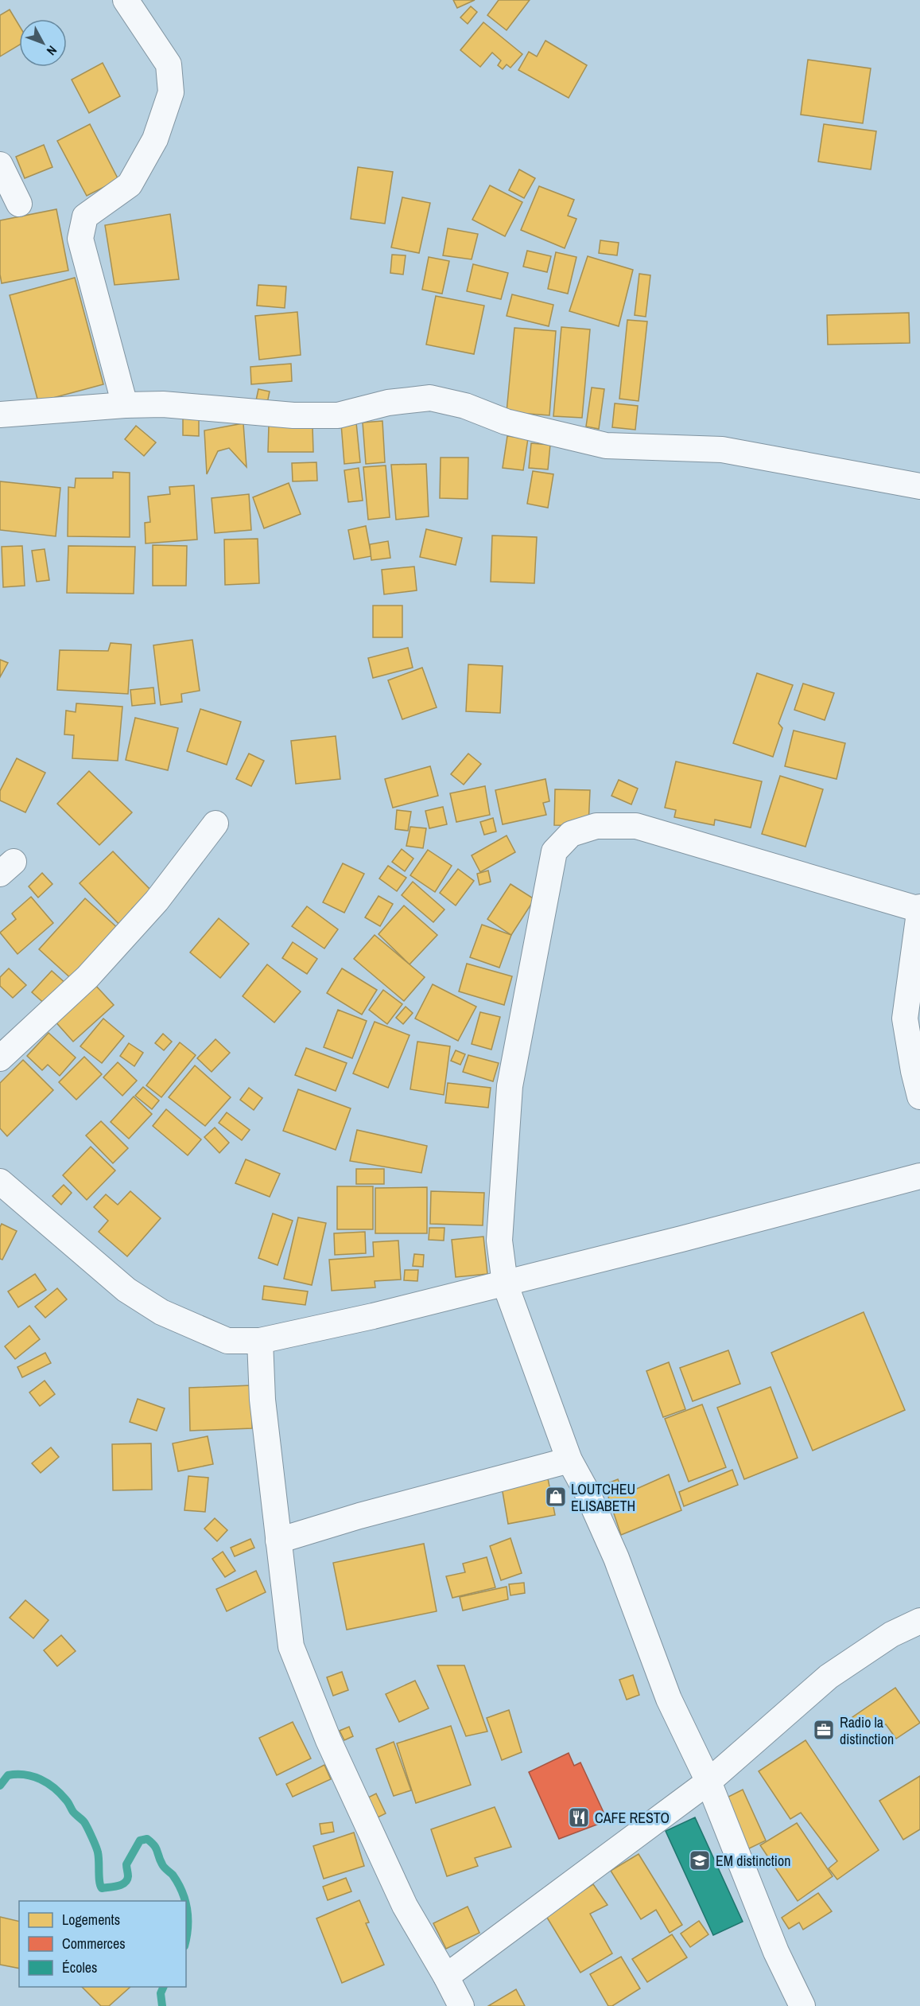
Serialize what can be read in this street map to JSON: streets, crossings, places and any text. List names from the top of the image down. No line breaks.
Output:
{"places":{"shop":["LOUTCHEU ELISABETH"],"office":["Radio la distinction"],"restaurant":["CAFE RESTO"],"school or university":["EM distinction"]},"legend":["Logements","Commerces","Écoles"],"north":"bottom right"}
